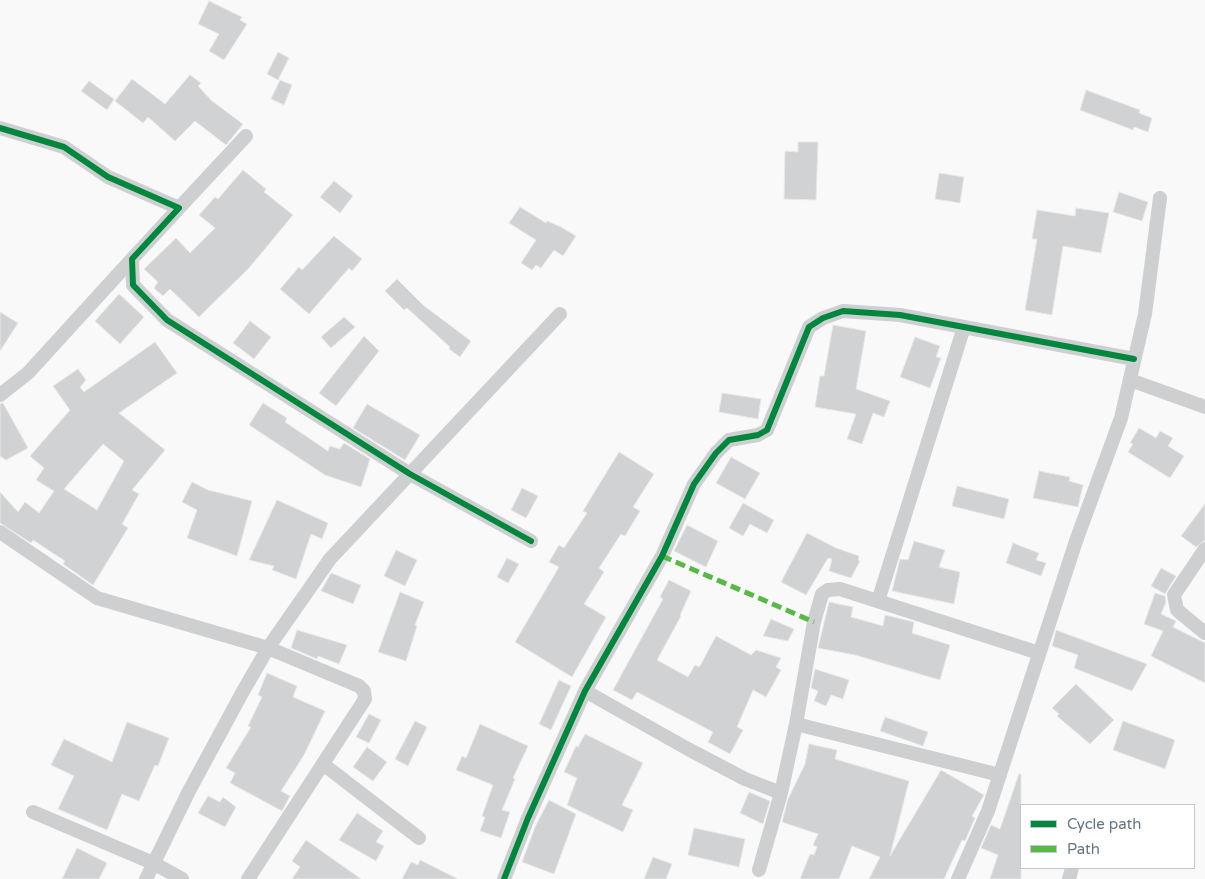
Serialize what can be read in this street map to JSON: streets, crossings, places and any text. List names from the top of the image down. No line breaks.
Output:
{"legend":["Cycle path","Path"]}
